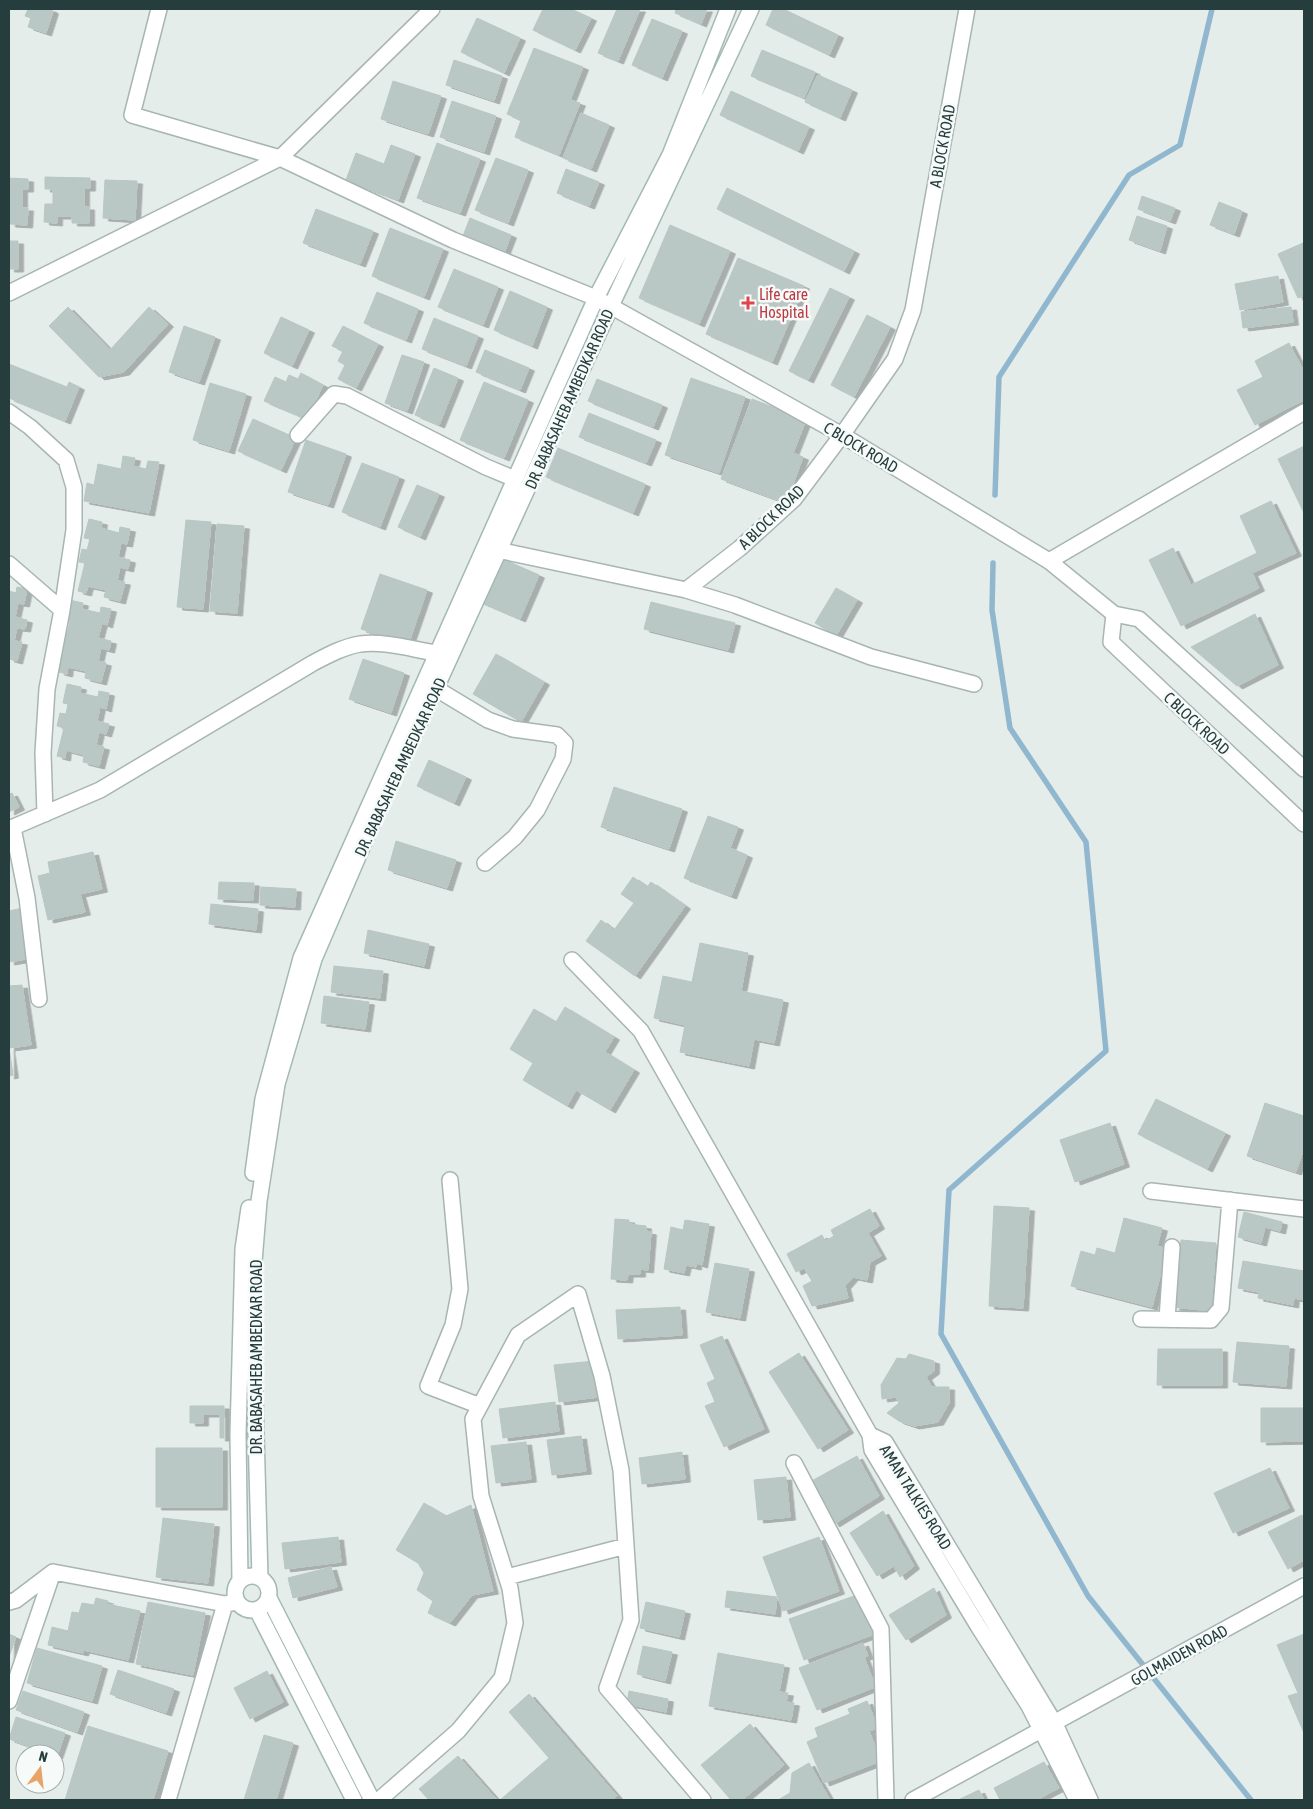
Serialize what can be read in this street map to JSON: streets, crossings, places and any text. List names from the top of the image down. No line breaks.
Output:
{"streets":{"street":["A BLOCK ROAD","DR. BABASAHEB AMBEDKAR ROAD","C BLOCK ROAD","AMAN TALKIES ROAD","GOLMAIDEN ROAD"]},"crossings":[["A BLOCK ROAD","C BLOCK ROAD"],["DR. BABASAHEB AMBEDKAR ROAD","C BLOCK ROAD"],["AMAN TALKIES ROAD","GOLMAIDEN ROAD"]],"places":{"health":["Life care Hospital"]},"north":"top"}
